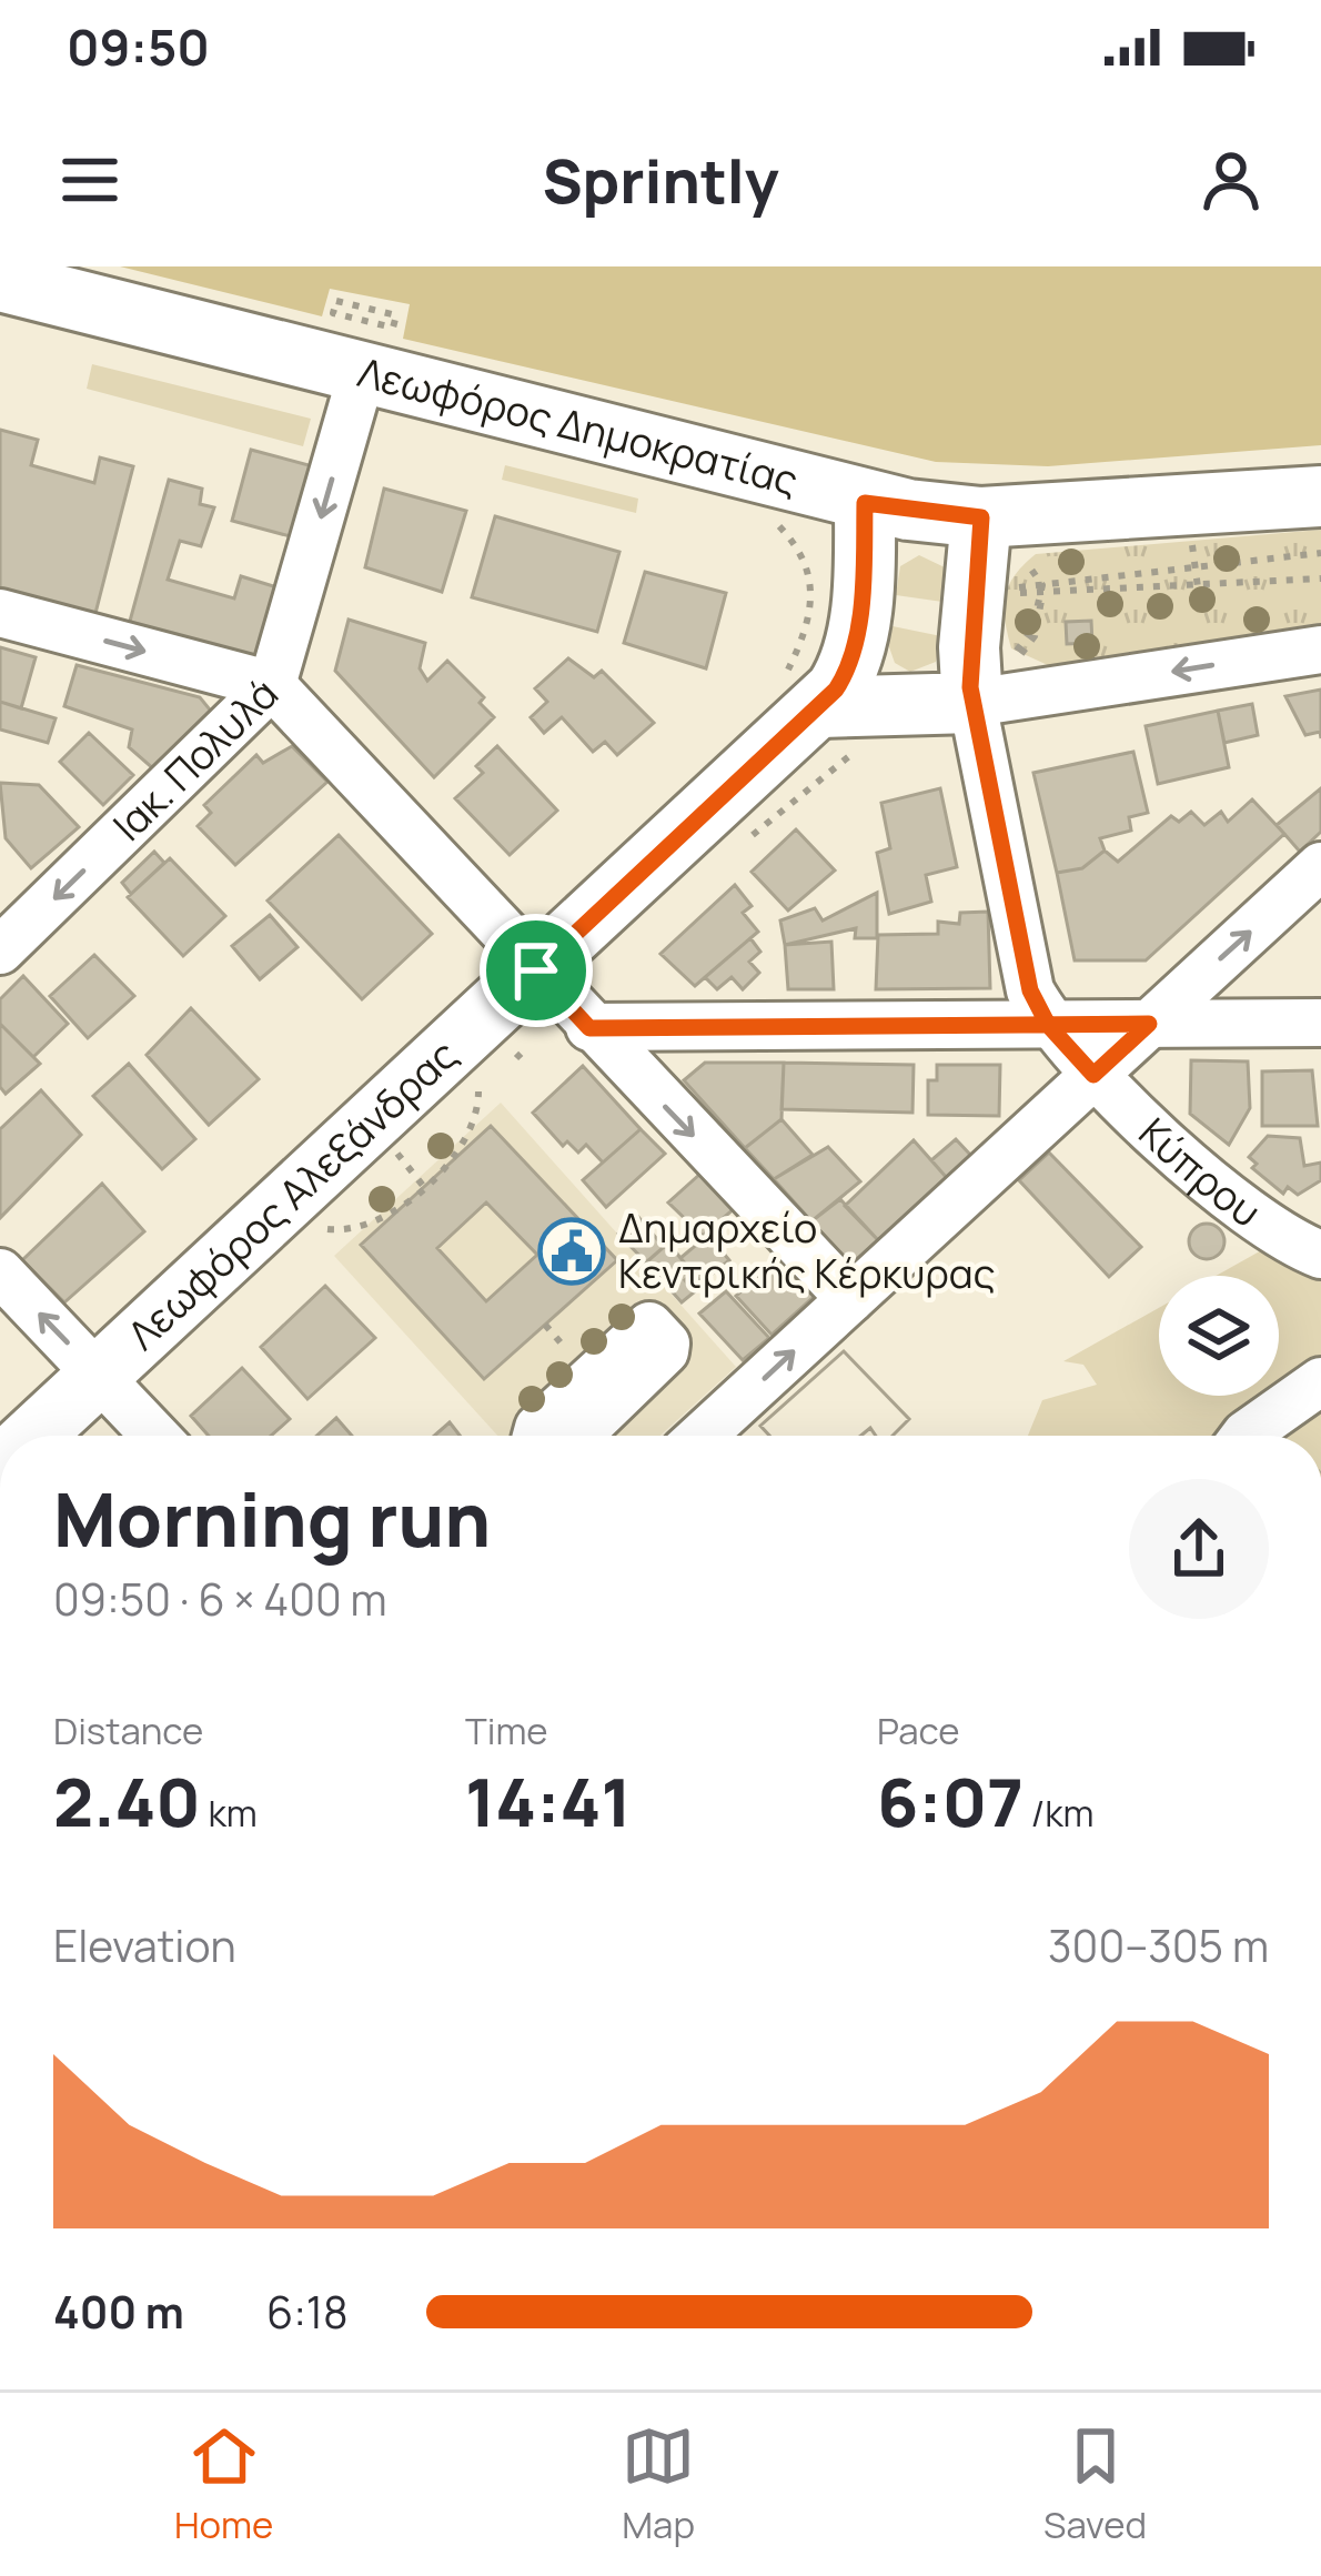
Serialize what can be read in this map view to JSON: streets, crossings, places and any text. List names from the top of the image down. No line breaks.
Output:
{"streets":{"main road":["Λεωφόρος Δημοκρατίας","Λεωφόρος Αλεξάνδρας"],"street":["Ιακ. Πολυλά","Κύπρου"]},"crossings":[["Λεωφόρος Δημοκρατίας","Ιακ. Πολυλά"],["Λεωφόρος Δημοκρατίας","Λεωφόρος Αλεξάνδρας"]],"one_way":["Ιακ. Πολυλά"],"places":{"public building":["Δημαρχείο Κεντρικής Κέρκυρας"]},"page":{"status":"09:50","header":"Sprintly","heading":["Morning run","09:50 · 6 × 400 m"],"stats":[["Distance","2.40 km"],["Time","14:41"],["Pace","6:07 /km"]],"chart":["Elevation","300–305 m"],"list":[{"name":"400 m","note":"6:18"}],"tabs":["Home","Map","Saved"]}}
